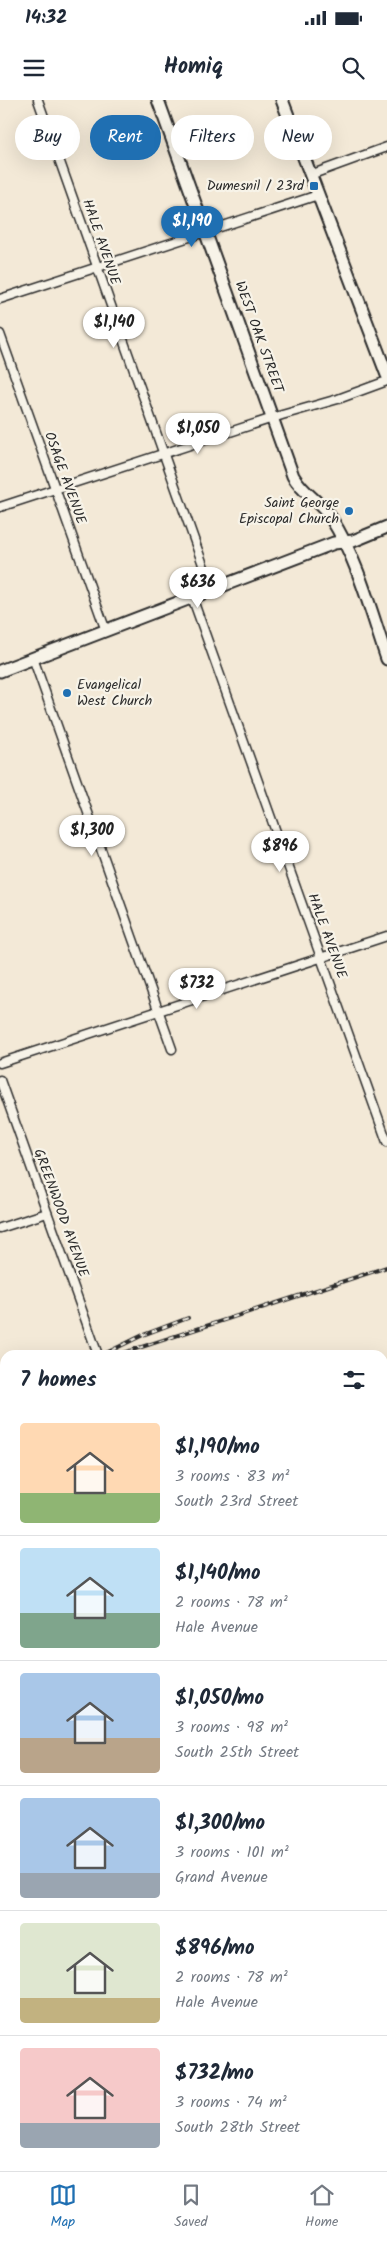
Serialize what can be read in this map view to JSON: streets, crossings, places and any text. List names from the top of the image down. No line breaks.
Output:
{"streets":{"main road":["WEST OAK STREET"],"street":["HALE AVENUE","OSAGE AVENUE","GREENWOOD AVENUE"]},"places":{"transit":["Dumesnil / 23rd"],"other":["Saint George Episcopal Church","Evangelical West Church"]},"page":{"status":"14:32","header":"Homiq","chip":["Buy","Rent","Filters","New"],"price":["$1,190","$1,140","$1,050","$636","$1,300","$896","$732"],"heading":"7 homes","list":[{"name":"$1,190/mo","note":"3 rooms · 83 m² · South 23rd Street"},{"name":"$1,140/mo","note":"2 rooms · 78 m² · Hale Avenue"},{"name":"$1,050/mo","note":"3 rooms · 98 m² · South 25th Street"},{"name":"$1,300/mo","note":"3 rooms · 101 m² · Grand Avenue"},{"name":"$896/mo","note":"2 rooms · 78 m² · Hale Avenue"},{"name":"$732/mo","note":"3 rooms · 74 m² · South 28th Street"}],"tabs":["Map","Saved","Home"]}}
